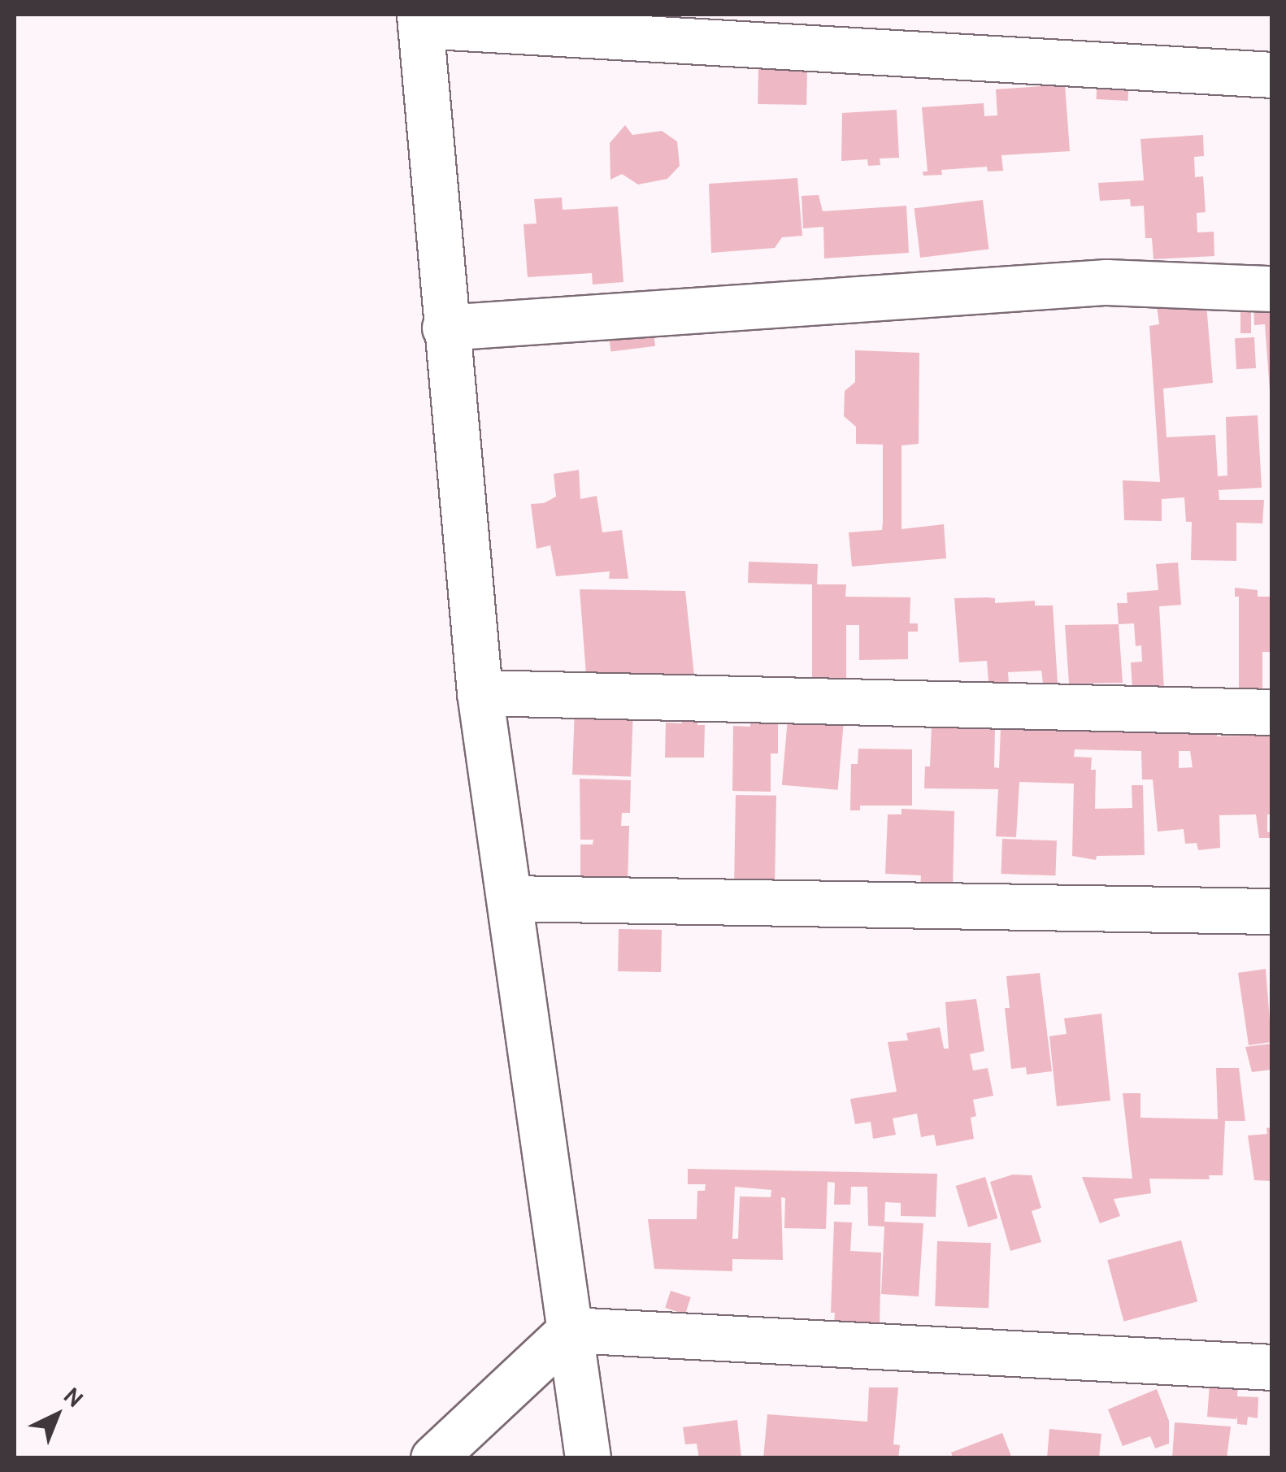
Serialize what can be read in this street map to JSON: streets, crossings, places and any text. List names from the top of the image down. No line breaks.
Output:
{"north":"top right"}
